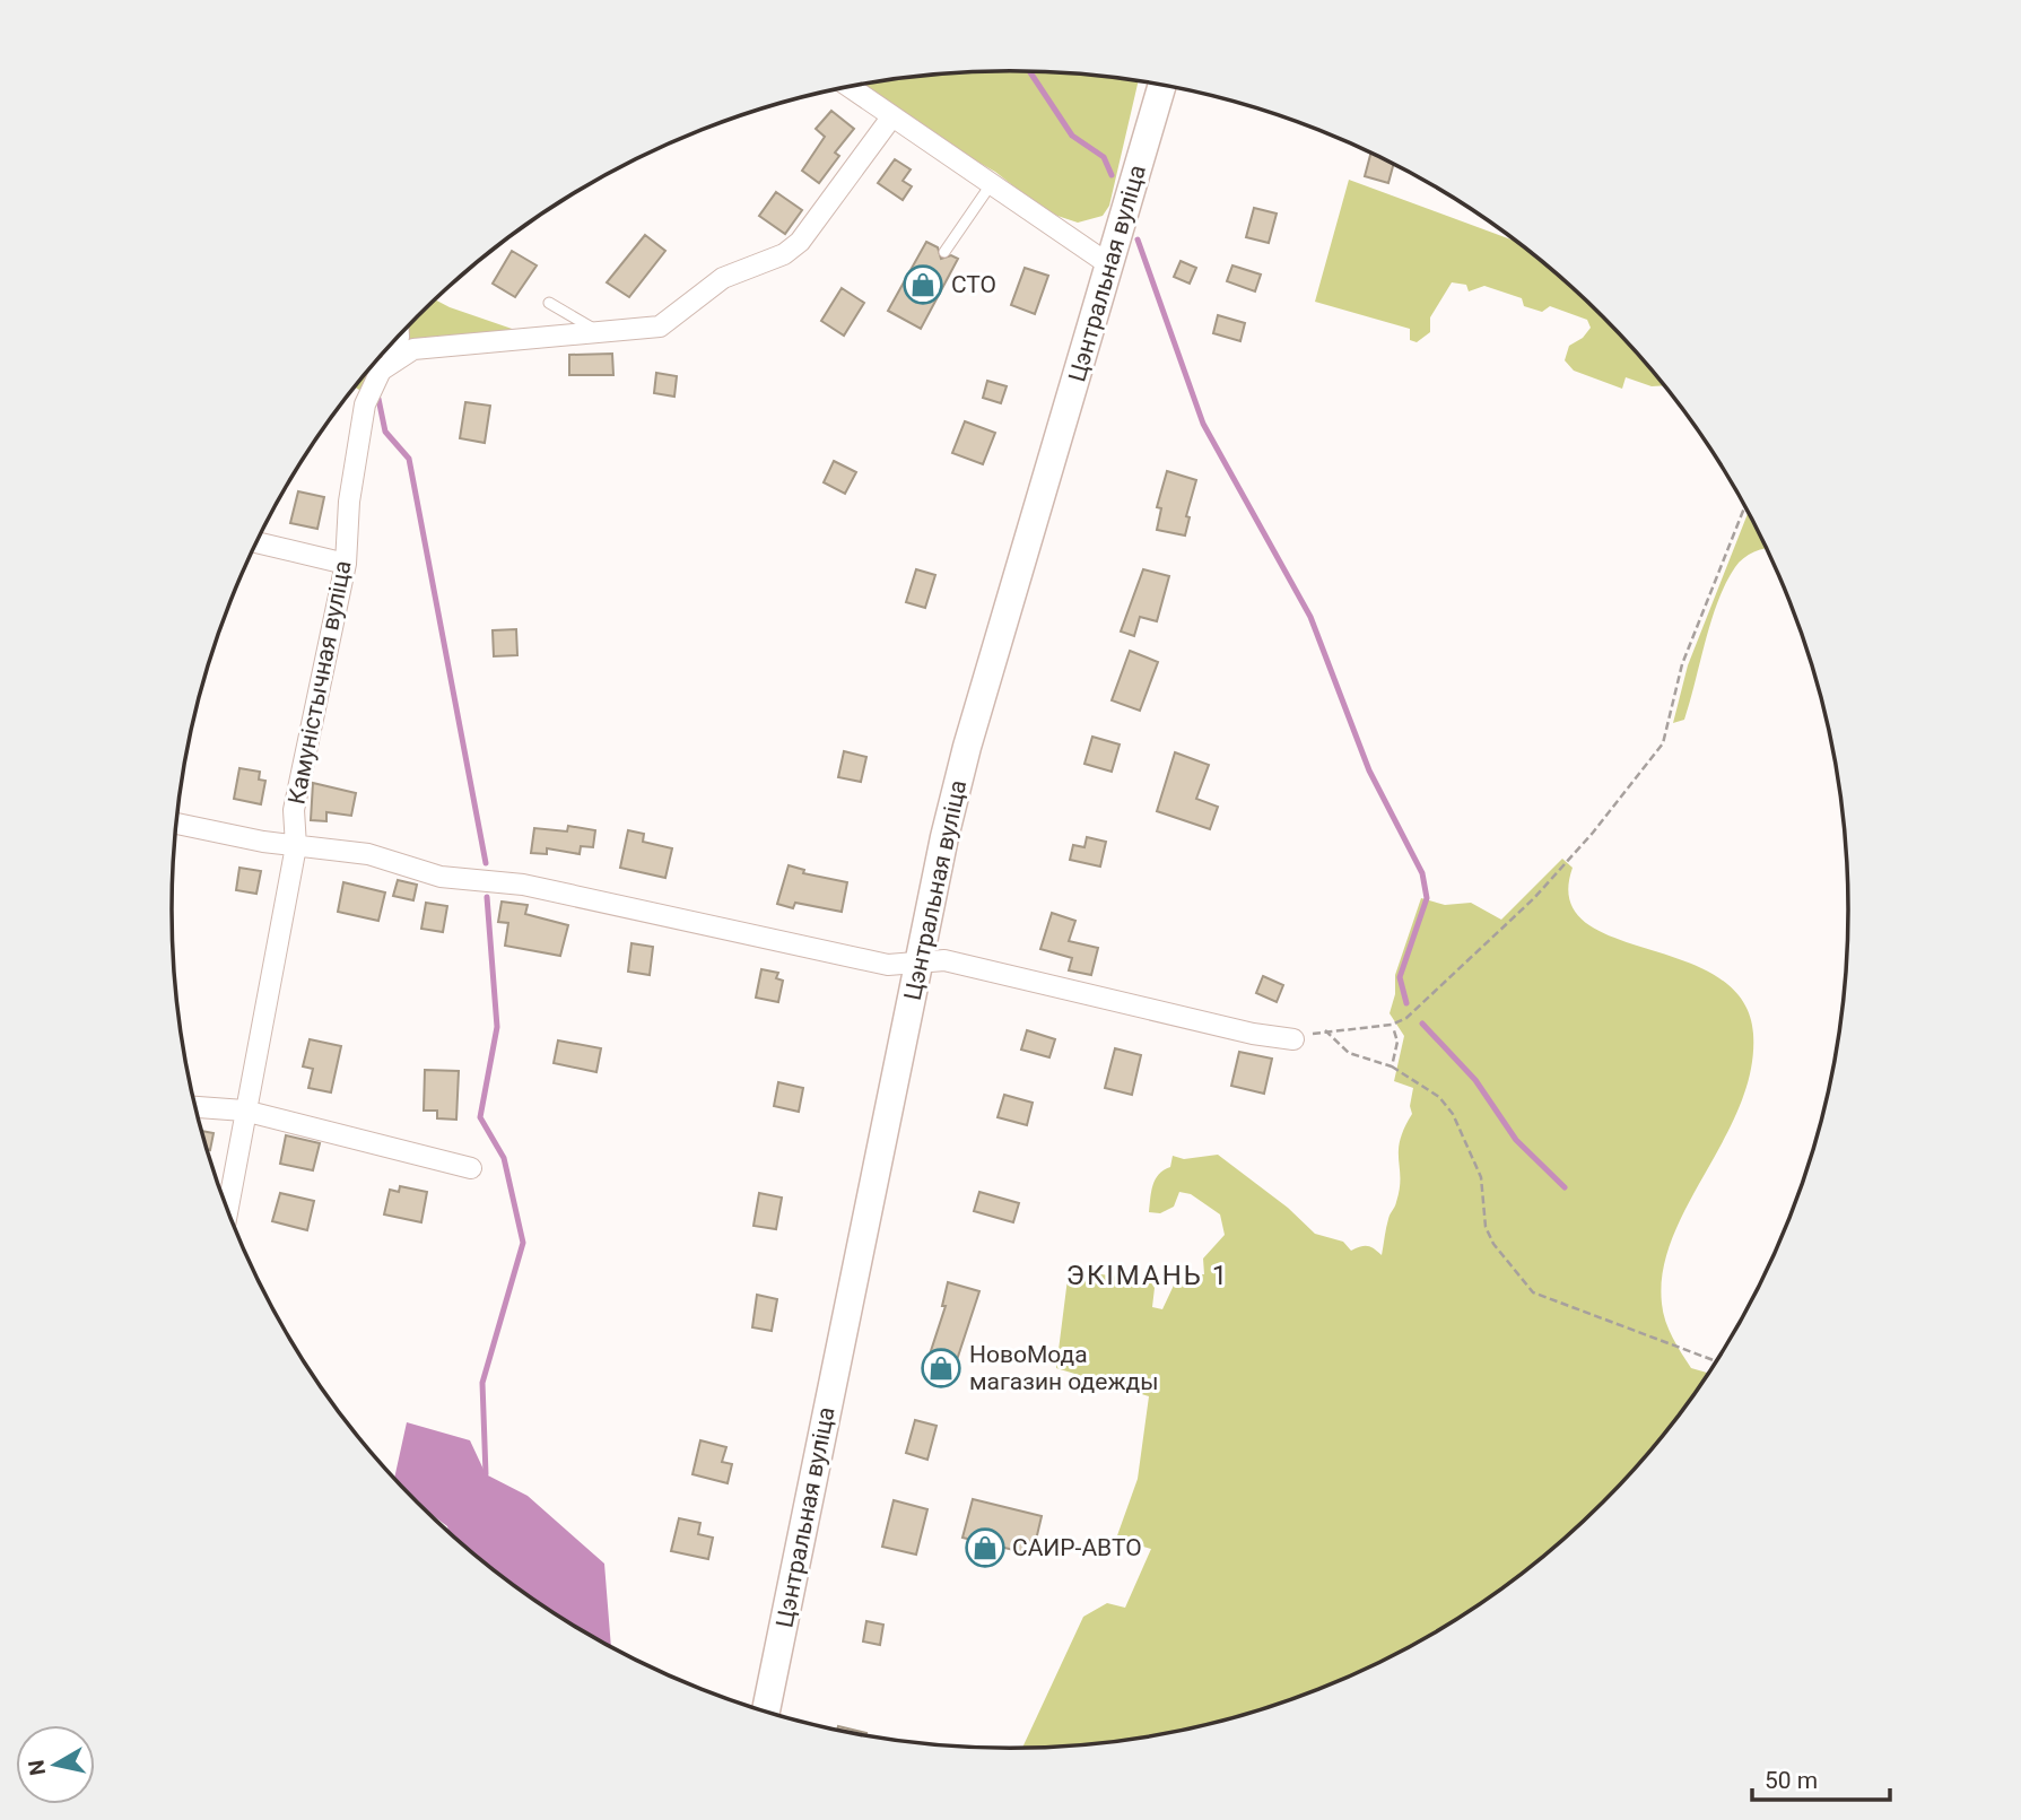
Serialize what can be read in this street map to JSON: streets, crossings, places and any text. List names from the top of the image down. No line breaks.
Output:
{"streets":{"main road":["Цэнтральная вуліца"],"street":["Камуністычная вуліца"]},"districts":["ЭКІМАНЬ 1"],"places":{"shop":["СТО","НовоМода магазин одежды","САИР-АВТО"]},"scale_bar":"50 m","north":"left"}
